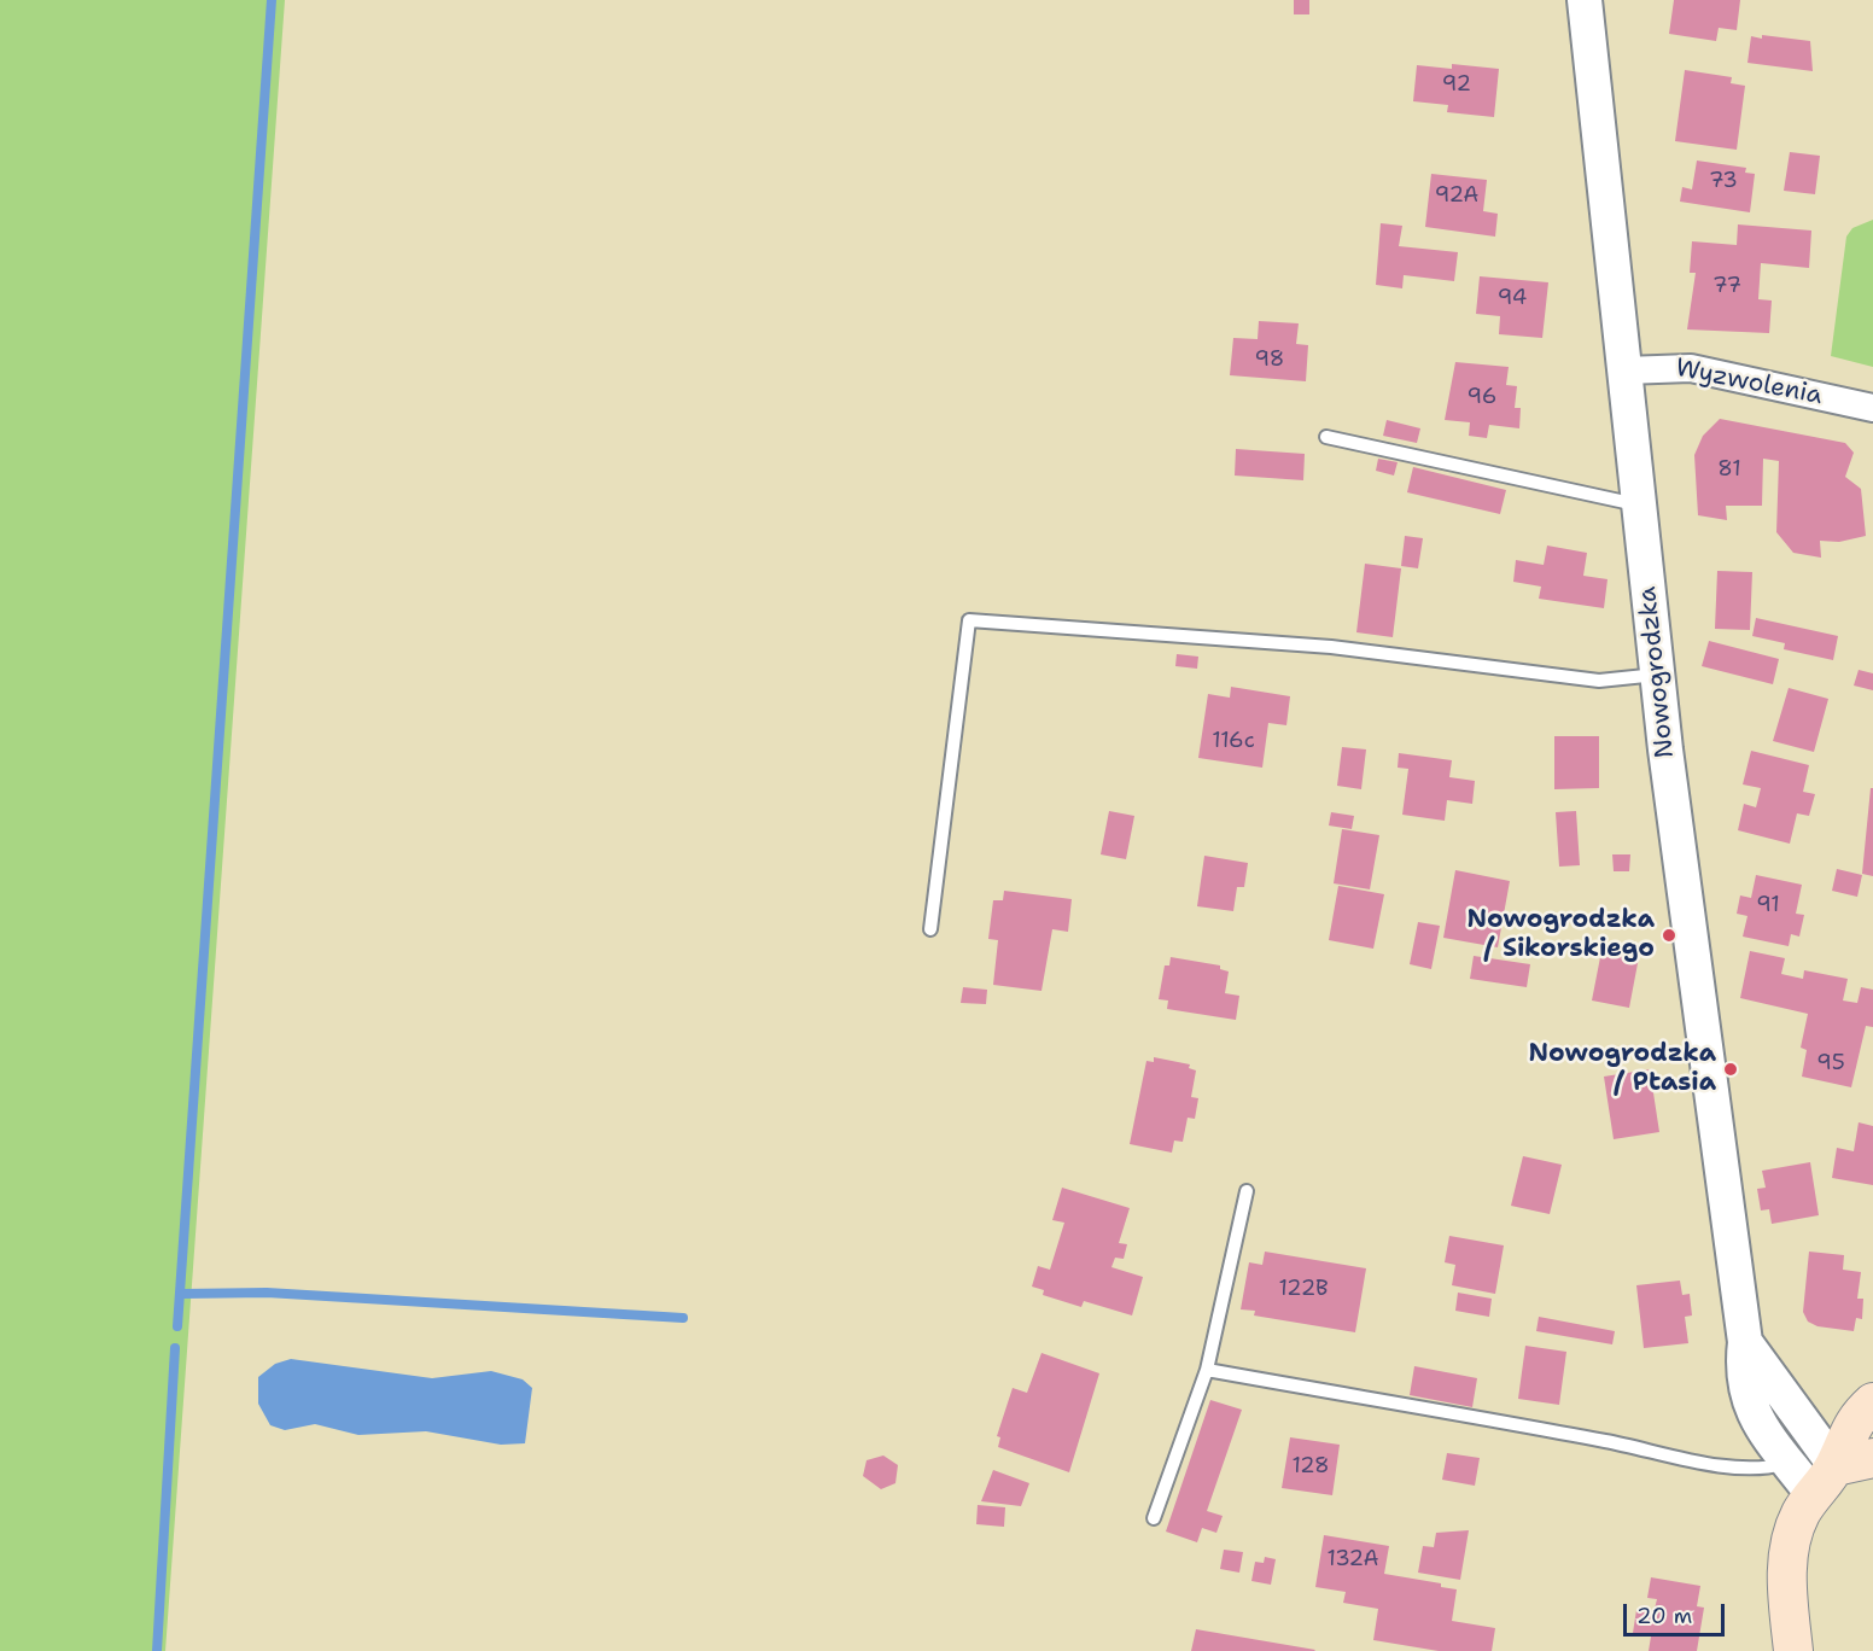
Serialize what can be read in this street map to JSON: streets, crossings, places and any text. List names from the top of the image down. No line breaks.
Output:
{"streets":{"street":["Wyzwolenia","Nowogrodzka"]},"crossings":[["Wyzwolenia","Nowogrodzka"]],"places":["Nowogrodzka / Sikorskiego","Nowogrodzka / Ptasia"],"house_numbers":["92","73","92A","77","94","98","96","81","116c","91","95","122B","128","132A"],"scale_bar":"20 m"}
